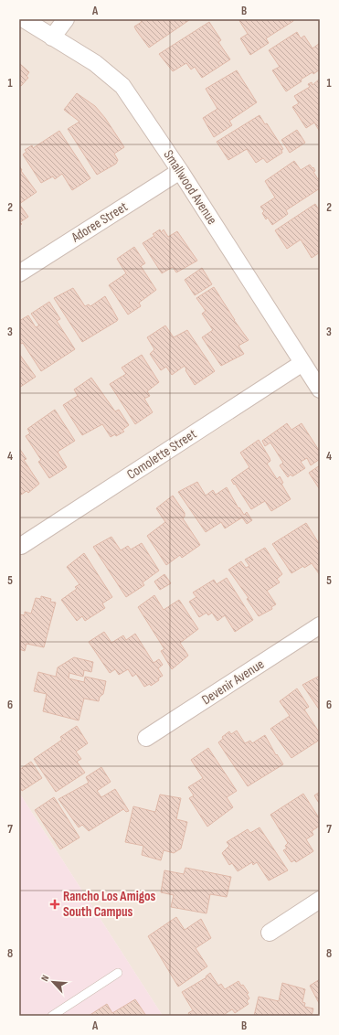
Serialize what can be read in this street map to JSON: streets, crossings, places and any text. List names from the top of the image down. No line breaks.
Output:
{"streets":{"street":["Smallwood Avenue","Adoree Street","Comolette Street","Devenir Avenue"]},"crossings":[["Smallwood Avenue","Adoree Street"],["Smallwood Avenue","Comolette Street"]],"places":{"health":["Rancho Los Amigos South Campus"]},"north":"top left","grid":{"columns":["A","B"],"rows":["1","2","3","4","5","6","7","8"]}}
